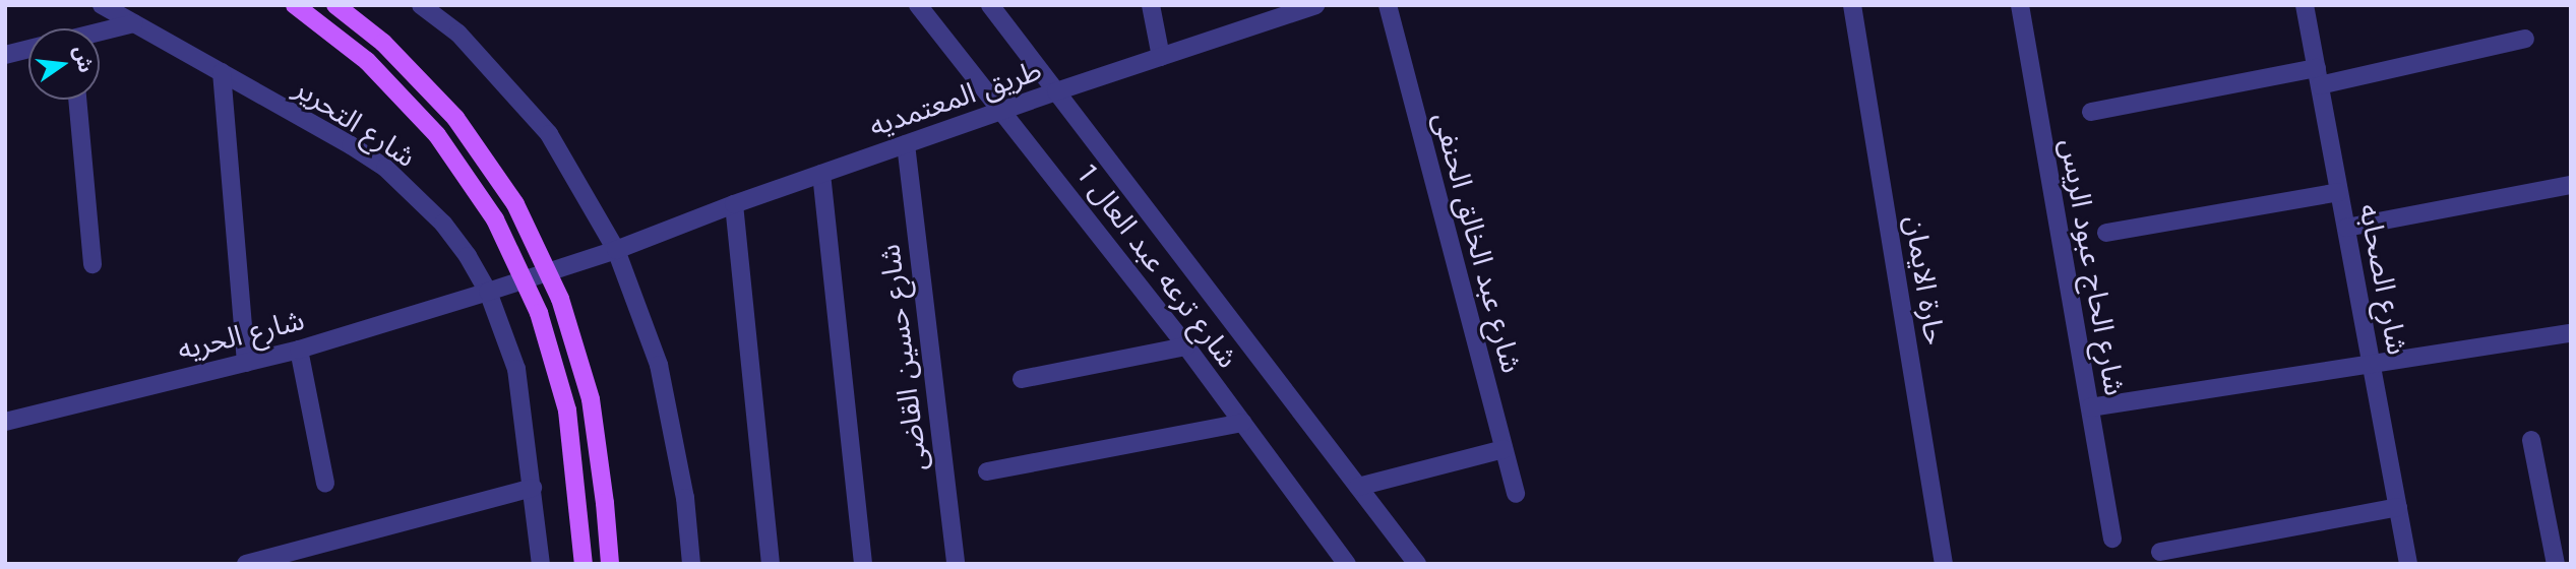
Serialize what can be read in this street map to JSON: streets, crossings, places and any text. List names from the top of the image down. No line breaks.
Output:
{"streets":{"street":["طريق المعتمديه","شارع التحرير","شارع عبد الخالق الحنفى","شارع ترعه عبد العال 1","شارع الحاج عبود الريس","شارع الصحابه","حارة الايمان","شارع الحريه","شارع حسين القاضى"]},"crossings":[["طريق المعتمديه","شارع ترعه عبد العال 1"],["طريق المعتمديه","شارع الحريه"],["طريق المعتمديه","شارع حسين القاضى"],["شارع التحرير","شارع الحريه"]],"north":"right"}
